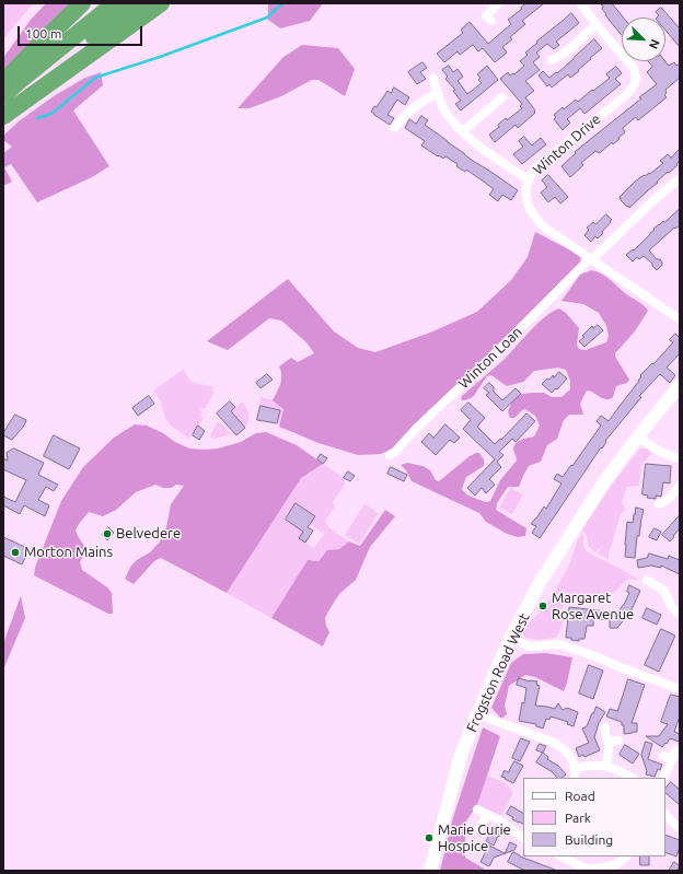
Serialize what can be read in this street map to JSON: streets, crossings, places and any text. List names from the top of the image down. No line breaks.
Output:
{"streets":{"main road":["Frogston Road West"],"street":["Winton Drive","Winton Loan"]},"crossings":[["Winton Drive","Winton Loan"]],"places":["Belvedere","Morton Mains","Margaret Rose Avenue","Marie Curie Hospice"],"legend":["Road","Park","Building"],"scale_bar":"100 m","north":"bottom right"}
